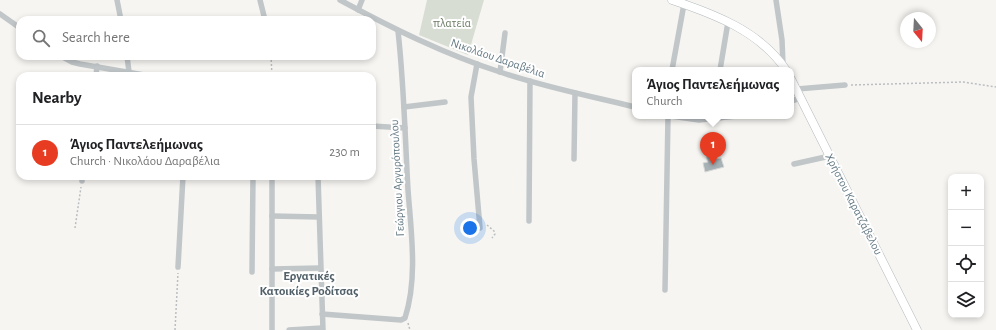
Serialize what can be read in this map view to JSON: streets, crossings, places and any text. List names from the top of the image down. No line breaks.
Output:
{"streets":{"street":["Νικολάου Δαραβέλια","Γεώργιου Αργυρόπουλου","Χρήστου Καρατζάβελου"]},"crossings":[["Νικολάου Δαραβέλια","Γεώργιου Αργυρόπουλου"]],"districts":["Εργατικές Κατοικίες Ροδίτσας"],"parks":["πλατεία"],"north":"bottom","page":{"search":"Search here","popup":["Άγιος Παντελεήμωνας","Church"],"heading":"Nearby","list":[{"mark":"1","name":"Άγιος Παντελεήμωνας","note":"Church · Νικολάου Δαραβέλια","value":"230 m"}],"pins":"1","map_buttons":["+","−"]}}
